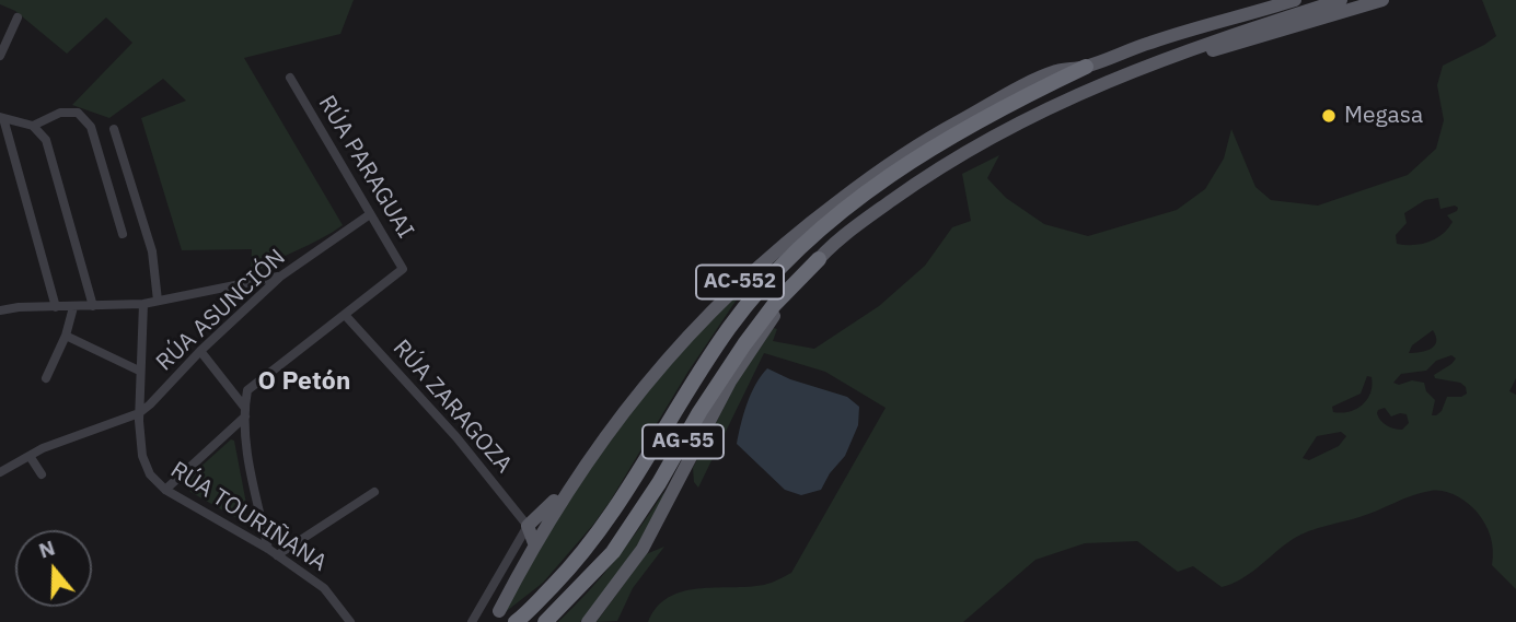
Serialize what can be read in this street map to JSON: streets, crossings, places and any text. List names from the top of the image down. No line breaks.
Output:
{"streets":{"highway":["AG-55"],"main road":["AC-552"],"street":["RÚA PARAGUAI","RÚA ASUNCIÓN","RÚA ZARAGOZA","RÚA TOURIÑANA"]},"crossings":[["RÚA PARAGUAI","RÚA ASUNCIÓN"],["RÚA PARAGUAI","RÚA ZARAGOZA"],["RÚA PARAGUAI","RÚA TOURIÑANA"],["AC-552","AG-55"],["RÚA ASUNCIÓN","RÚA TOURIÑANA"]],"districts":["O Petón"],"places":["Megasa"],"north":"top"}
